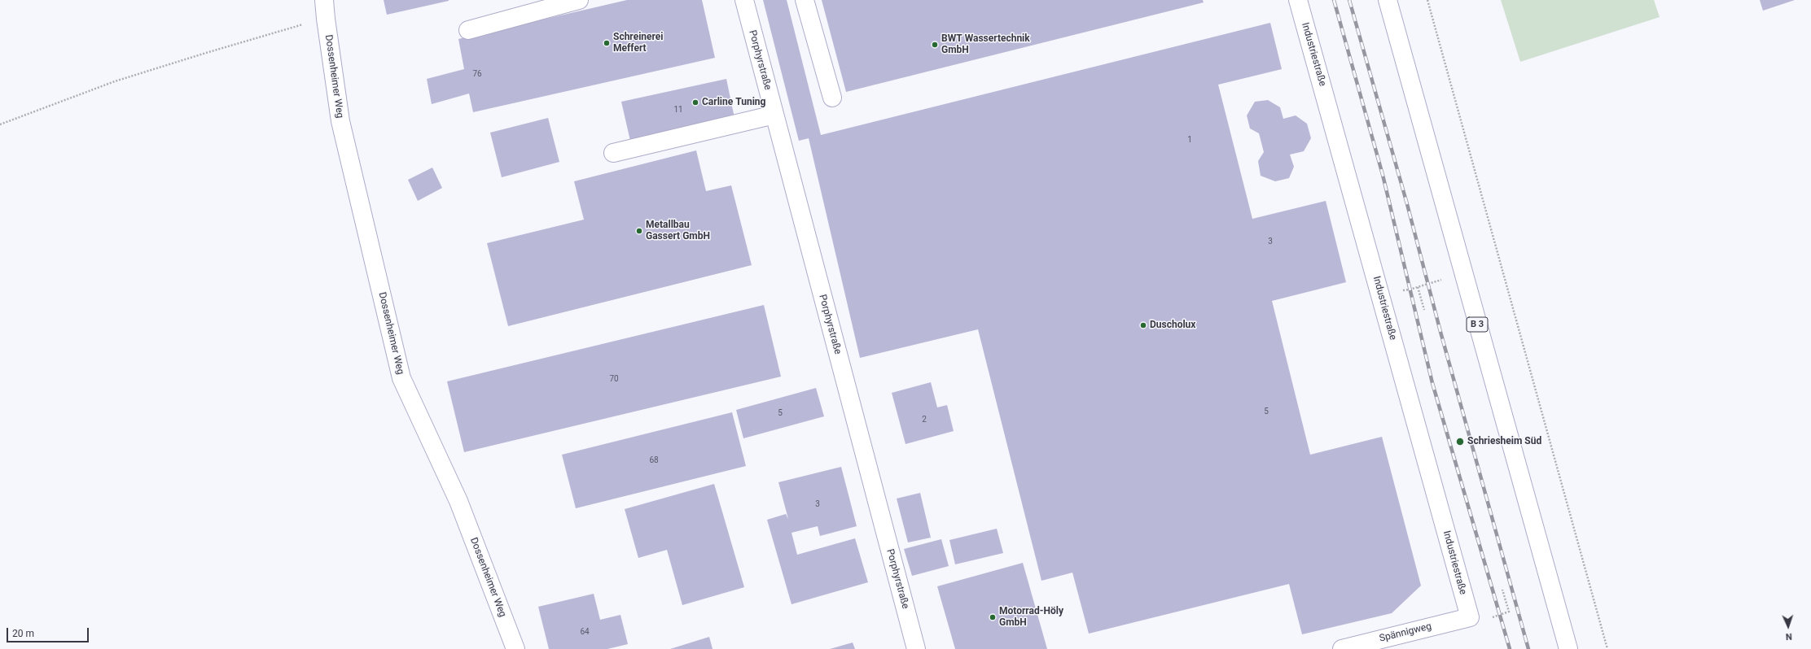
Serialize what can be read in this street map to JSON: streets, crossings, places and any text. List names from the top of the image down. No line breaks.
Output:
{"streets":{"street":["Industriestraße","Porphyrstraße","Dossenheimer Weg","B 3","Spännigweg"]},"crossings":[["Industriestraße","Spännigweg"]],"places":["Schreinerei Meffert","BWT Wassertechnik GmbH","Carline Tuning","Metallbau Gassert GmbH","Duscholux","Schriesheim Süd","Motorrad-Höly GmbH"],"house_numbers":["76","11","1","3","70","5","5","2","68","3","64"],"scale_bar":"20 m","north":"bottom"}
